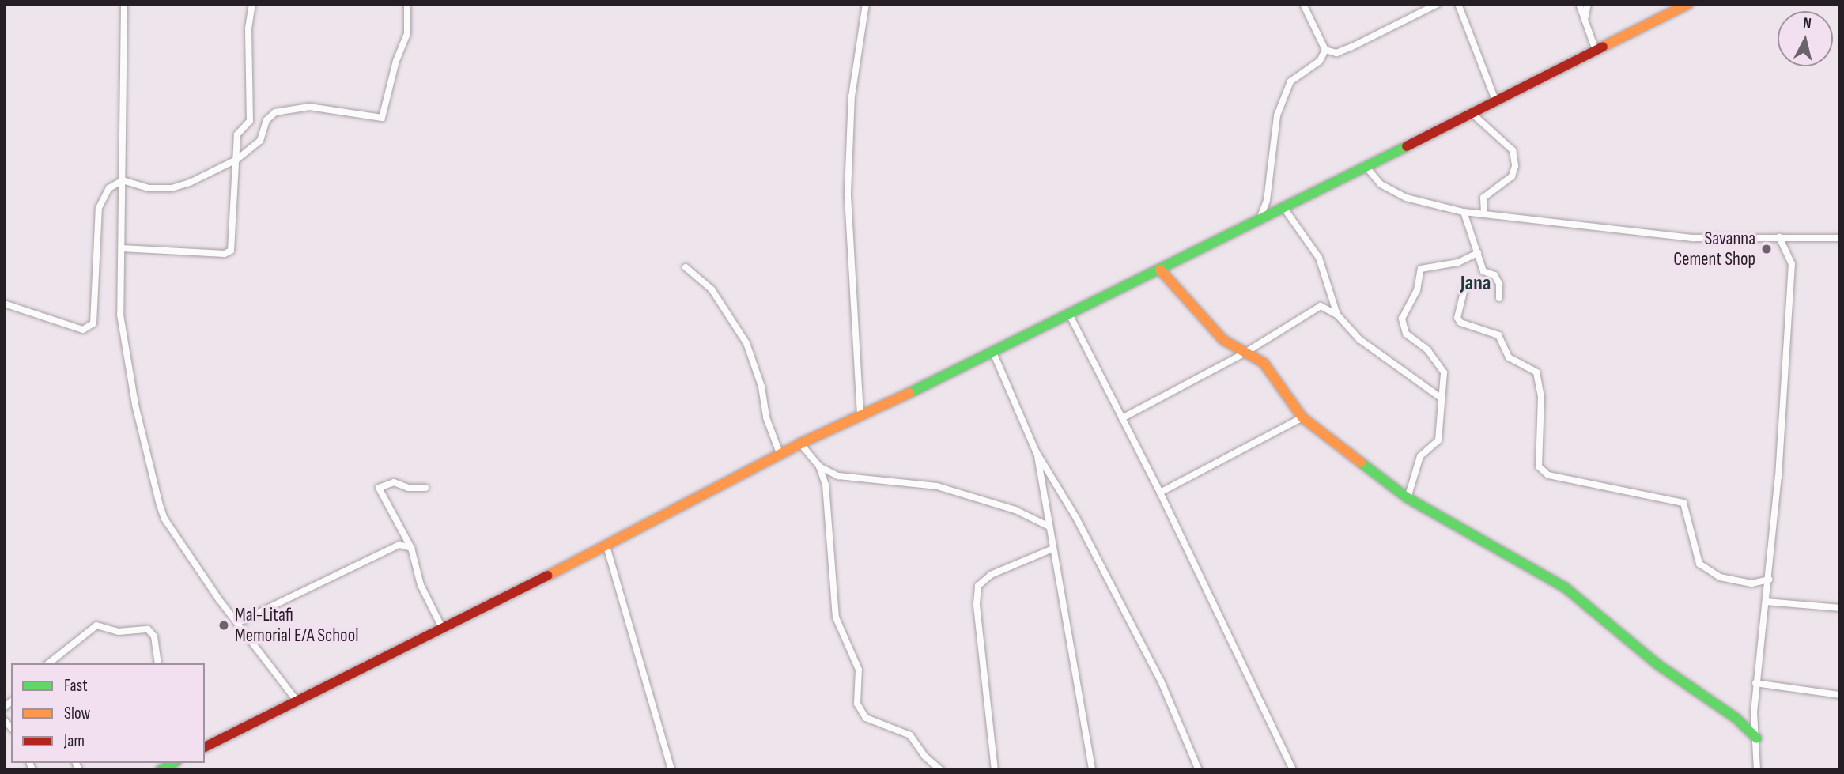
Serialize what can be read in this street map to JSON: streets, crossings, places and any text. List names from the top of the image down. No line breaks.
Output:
{"districts":["Jana"],"places":["Savanna Cement Shop","Mal-Litafi Memorial E/A School"],"legend":["Fast","Slow","Jam"],"north":"top"}
